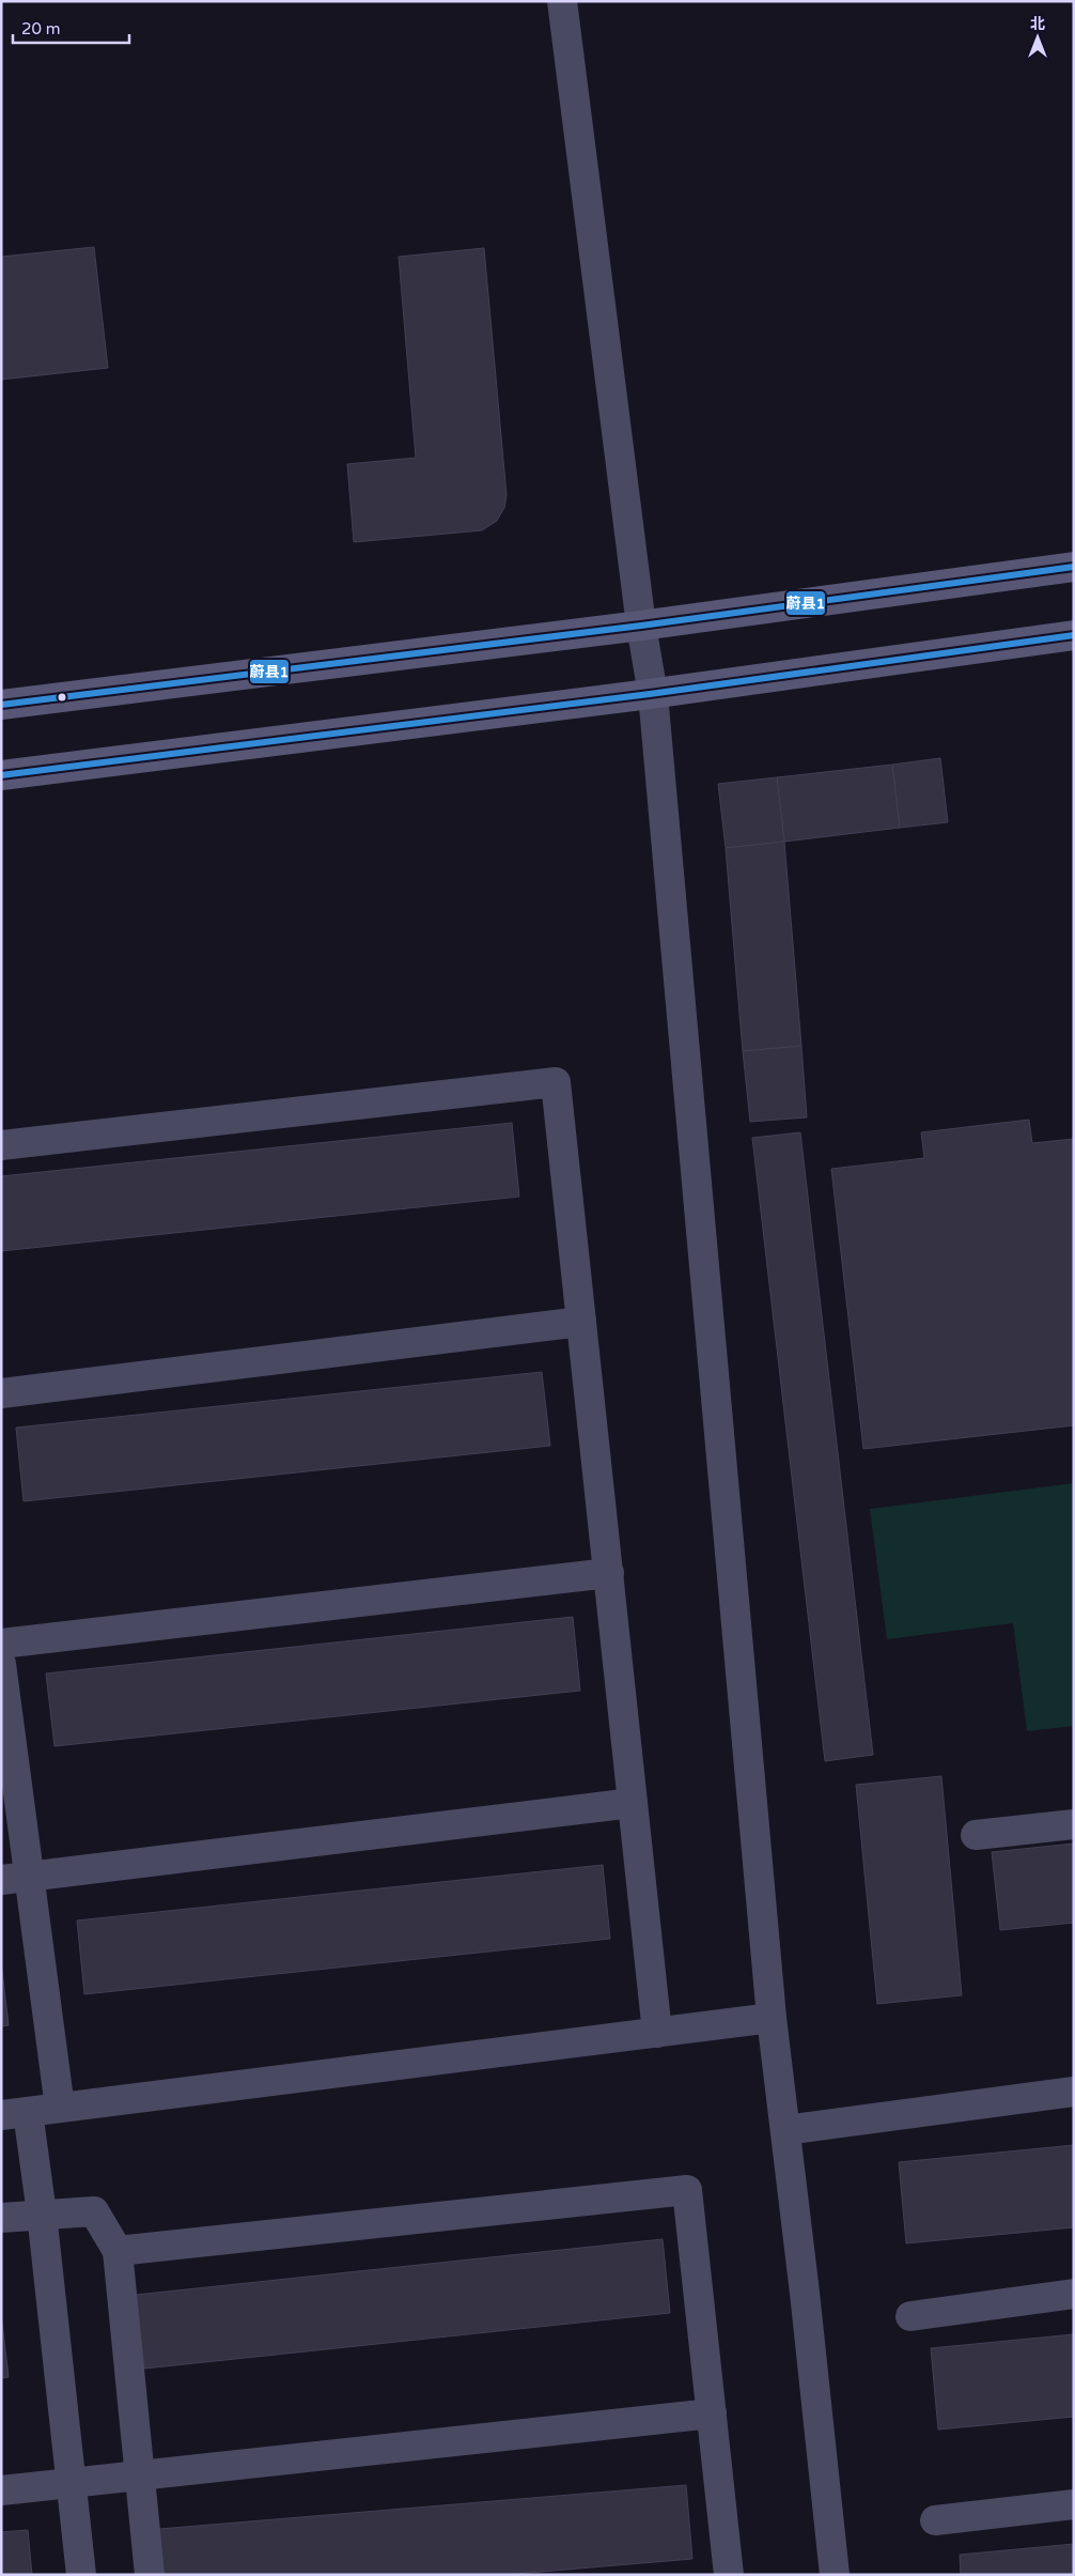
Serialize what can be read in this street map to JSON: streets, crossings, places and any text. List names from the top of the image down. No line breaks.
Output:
{"lines":["transit line 蔚县1"],"scale_bar":"20 m","north":"top"}
